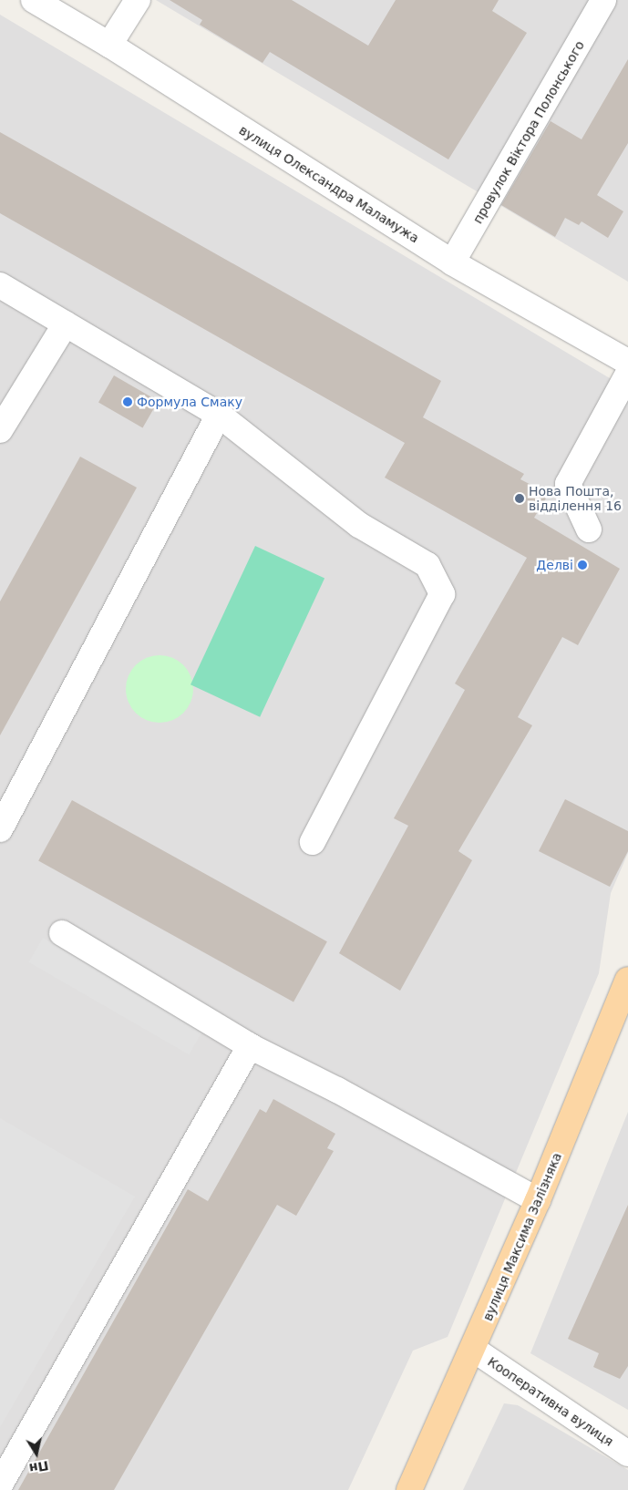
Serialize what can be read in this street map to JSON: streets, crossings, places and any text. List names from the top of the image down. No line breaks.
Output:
{"streets":{"main road":["вулиця Максима Залізняка"],"street":["провулок Віктора Полонського","вулиця Олександра Маламужа","Кооперативна вулиця"]},"crossings":[["провулок Віктора Полонського","вулиця Олександра Маламужа"],["вулиця Максима Залізняка","Кооперативна вулиця"]],"places":["Формула Смаку","Нова Пошта, відділення 16","Делві"],"north":"bottom"}
